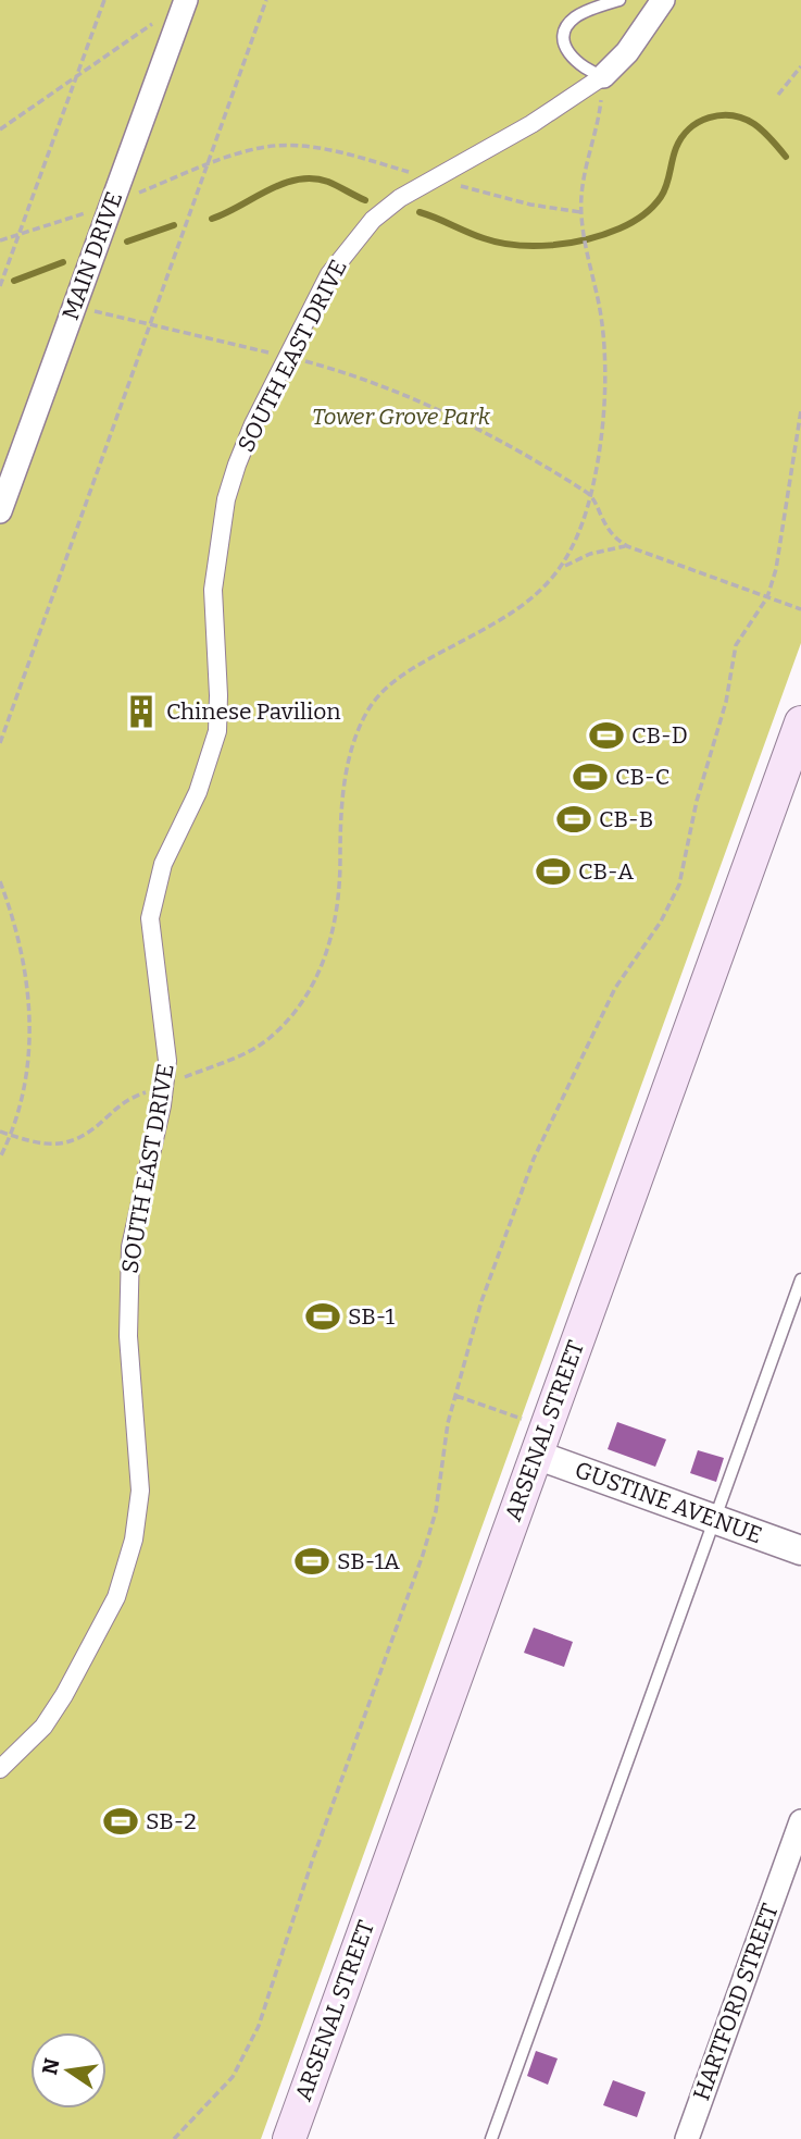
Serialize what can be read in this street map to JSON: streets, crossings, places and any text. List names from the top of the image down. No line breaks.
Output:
{"streets":{"main road":["ARSENAL STREET"],"street":["MAIN DRIVE","SOUTH EAST DRIVE","GUSTINE AVENUE","HARTFORD STREET"]},"crossings":[["ARSENAL STREET","GUSTINE AVENUE"]],"parks":["Tower Grove Park"],"places":{"building":["Chinese Pavilion"],"sports":["CB-D","CB-C","CB-B","CB-A","SB-1","SB-1A","SB-2"]},"north":"left"}
